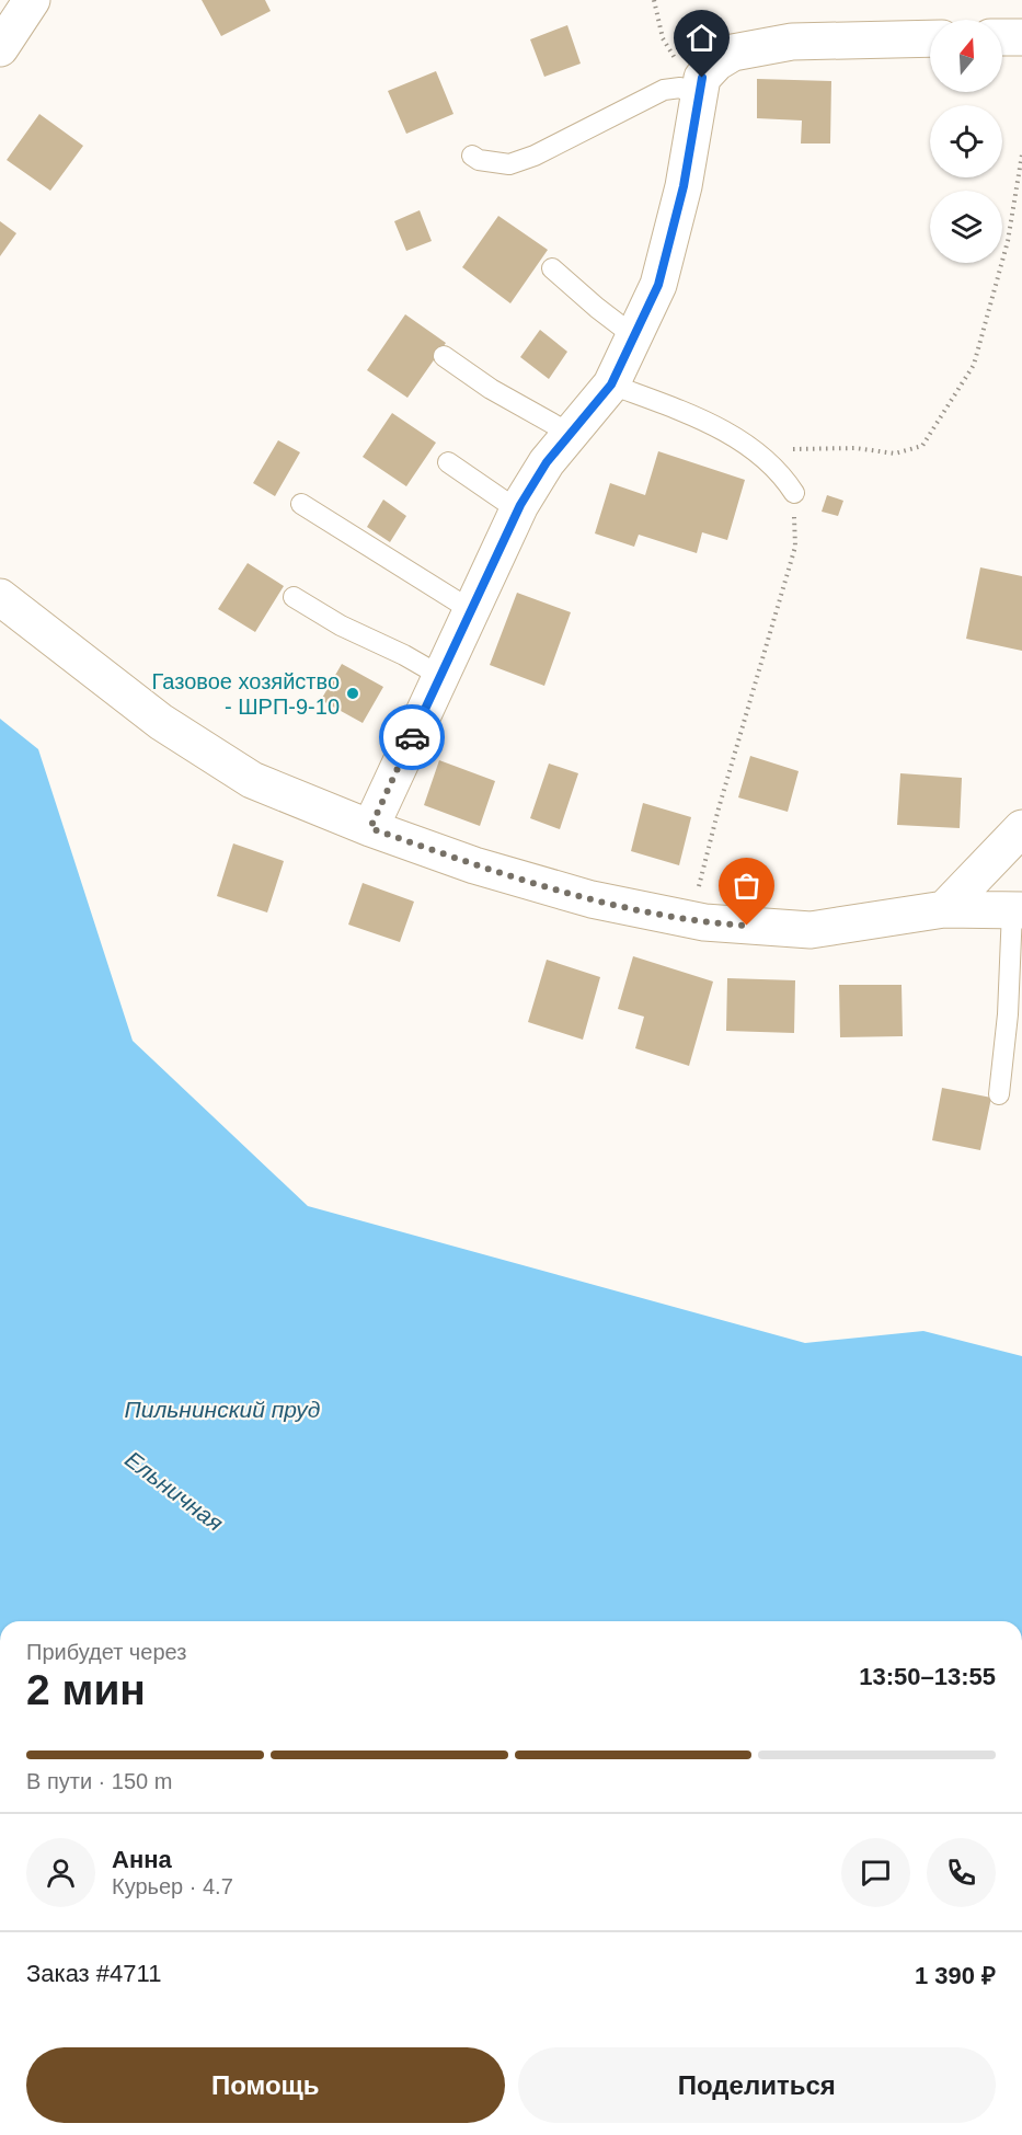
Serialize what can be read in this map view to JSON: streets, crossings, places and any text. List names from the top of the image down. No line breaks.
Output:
{"water":["Пильнинский пруд","Ельничная"],"places":["Газовое хозяйство - ШРП-9-10"],"north":"top","page":{"heading":["2 мин","Прибудет через","13:50–13:55"],"panel":["Анна","Курьер · 4.7","Заказ #4711","1 390 ₽"],"bar":"В пути · 150 m","buttons":["Помощь","Поделиться"]}}
